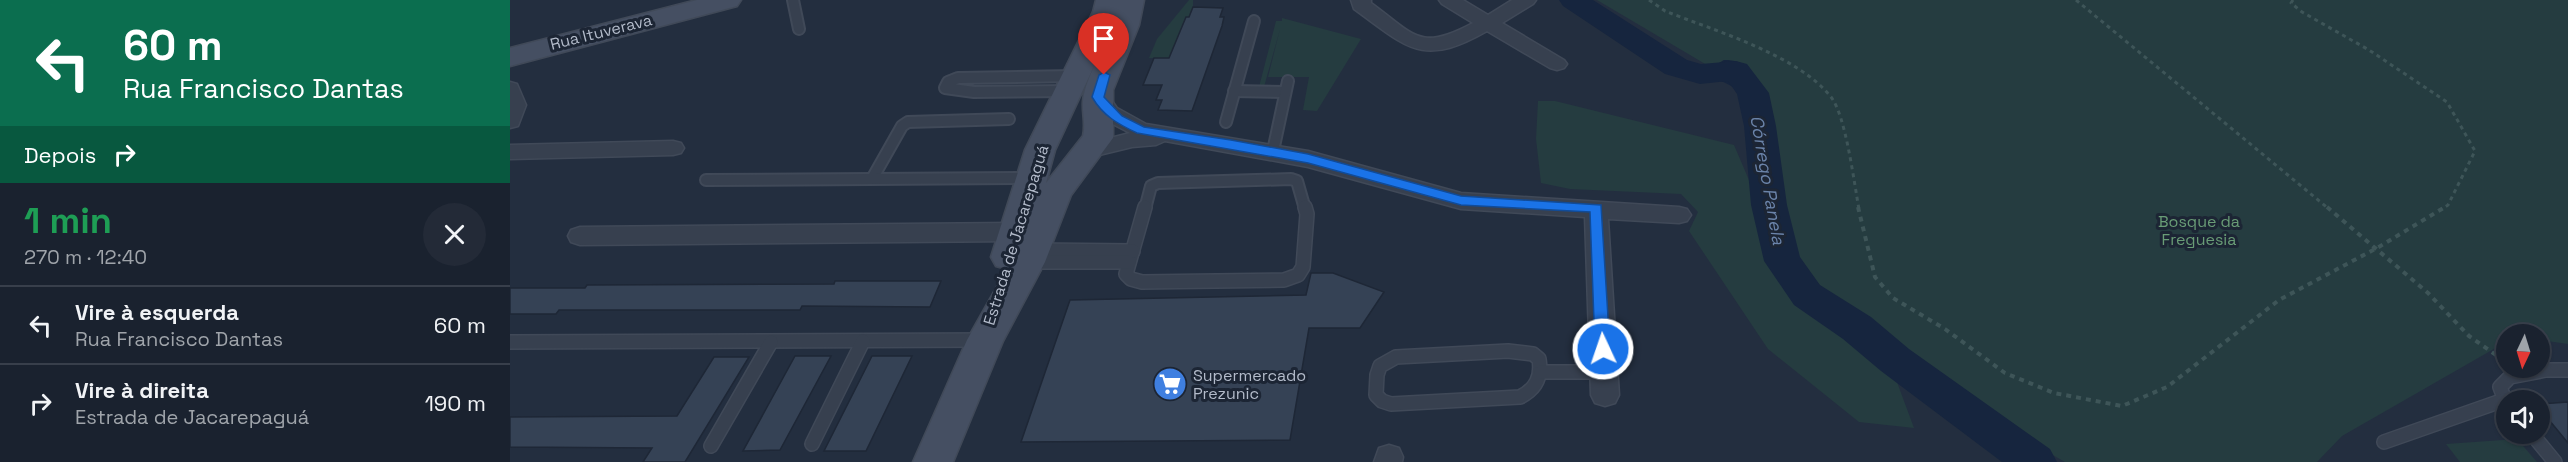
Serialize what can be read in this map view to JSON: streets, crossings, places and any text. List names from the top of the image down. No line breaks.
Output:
{"streets":{"main road":["Rua Ituverava","Estrada de Jacarepaguá"]},"water":["Córrego Panela"],"parks":["Bosque da Freguesia"],"places":{"supermarket":["Supermercado Prezunic"]},"north":"bottom","page":{"turn":["60 m","Rua Francisco Dantas"],"then":"Depois","heading":["1 min","270 m · 12:40"],"list":[{"name":"Vire à esquerda","note":"Rua Francisco Dantas","value":"60 m"},{"name":"Vire à direita","note":"Estrada de Jacarepaguá","value":"190 m"}]}}
